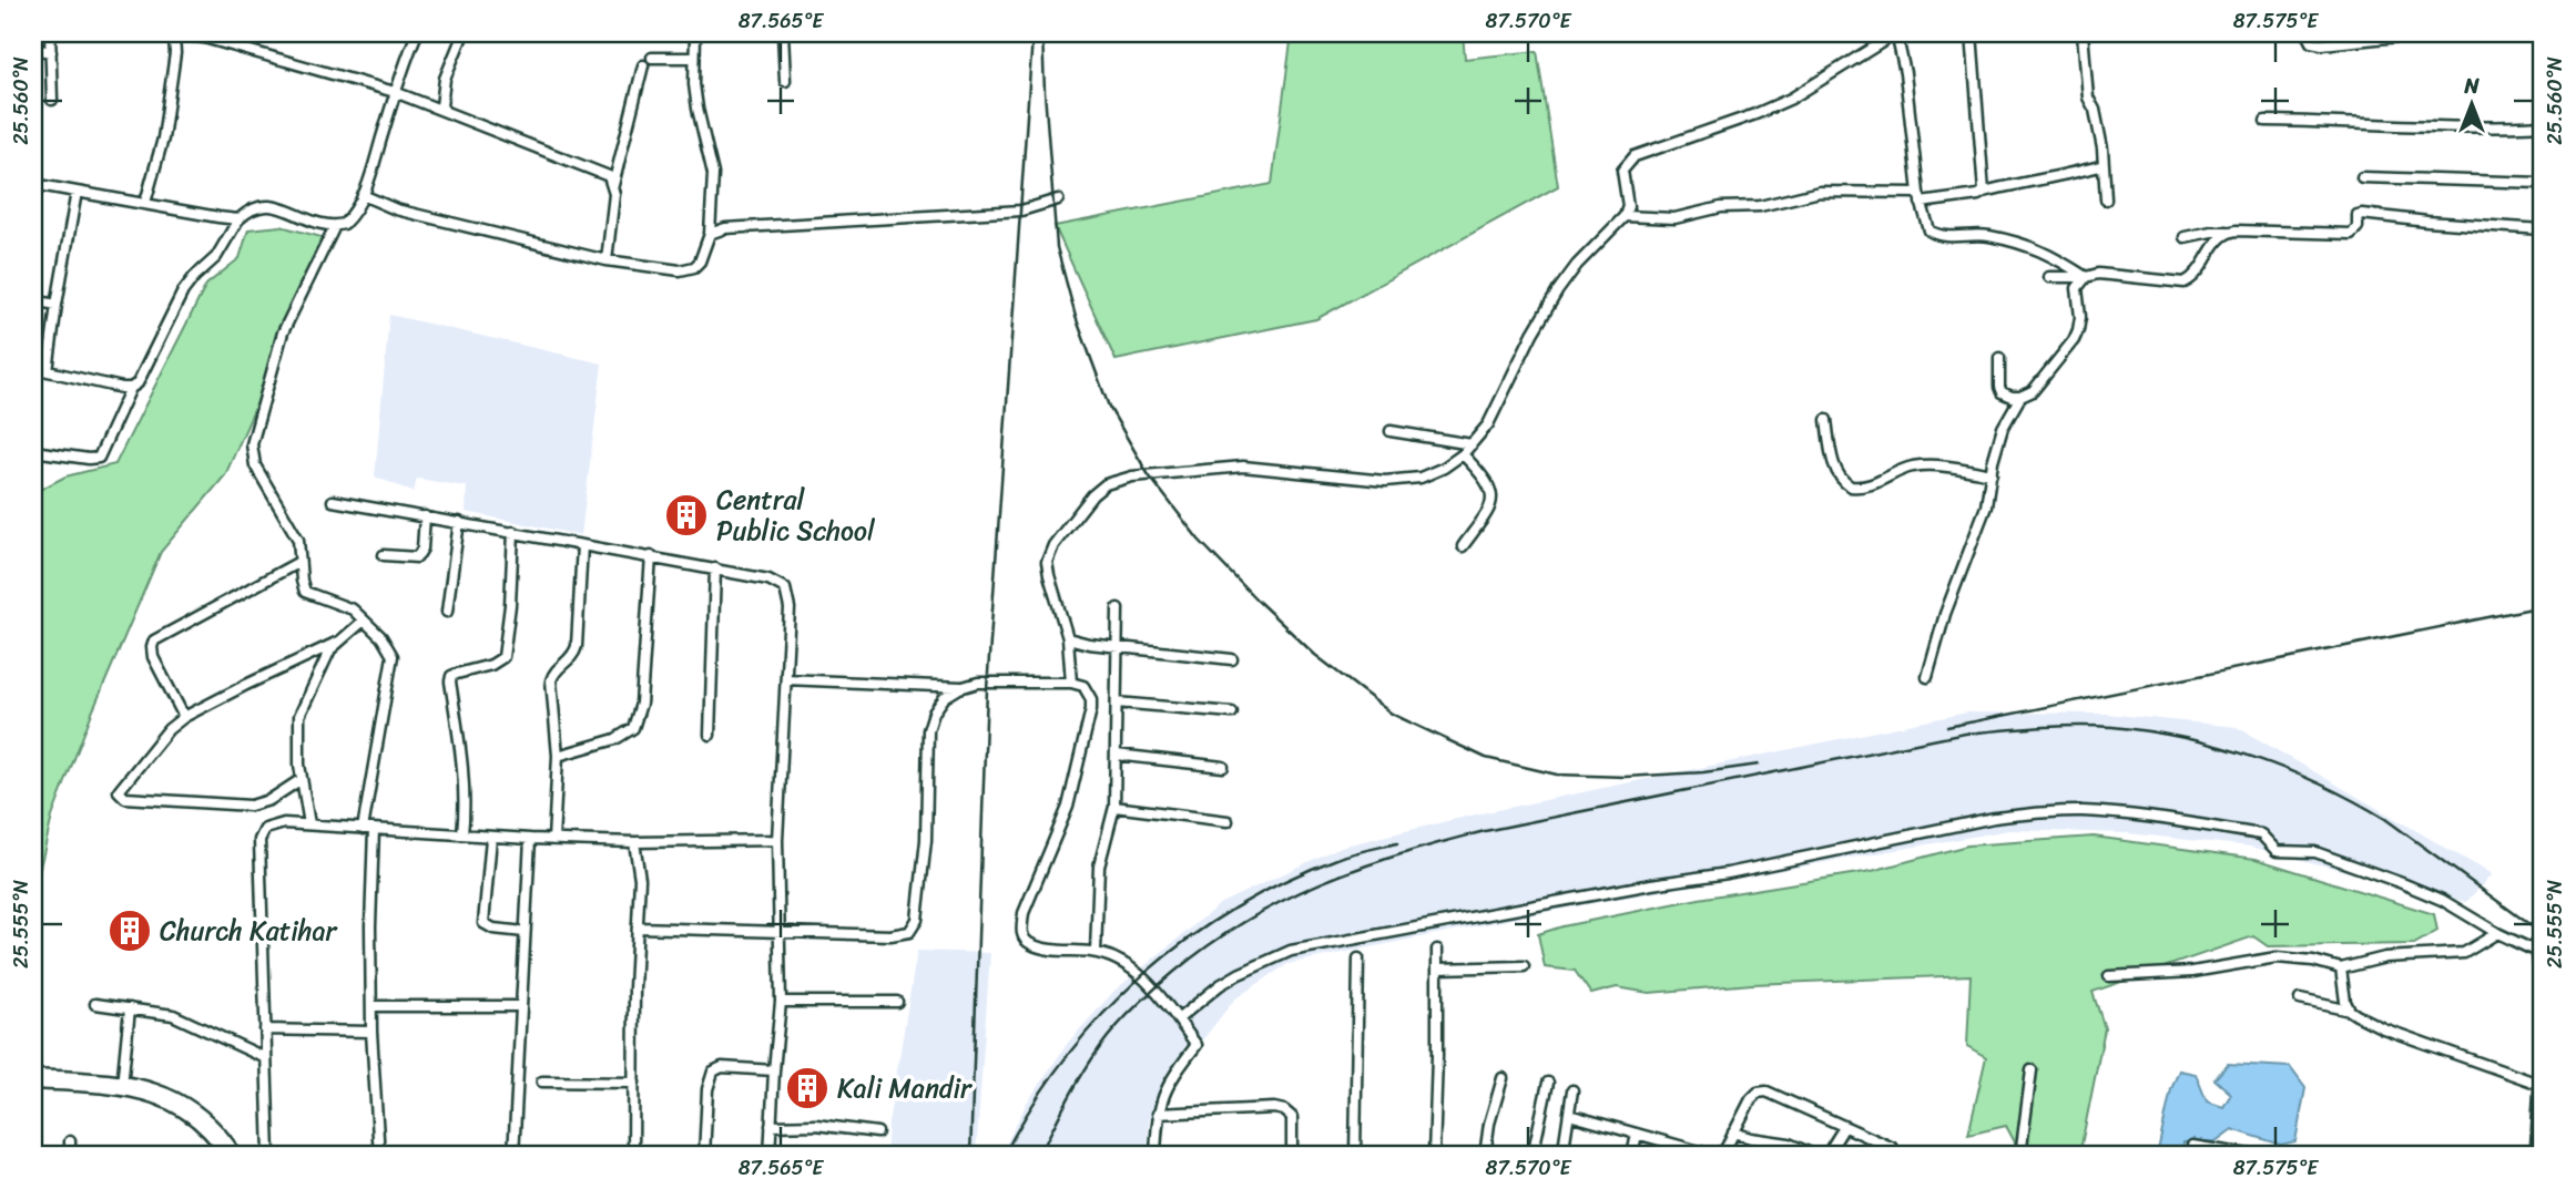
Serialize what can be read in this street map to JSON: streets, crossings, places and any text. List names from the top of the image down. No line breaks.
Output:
{"places":{"building":["Central Public School","Church Katihar","Kali Mandir"]},"north":"top","coordinates":["87.565°E","87.570°E","87.575°E","25.560°N","25.555°N"]}
